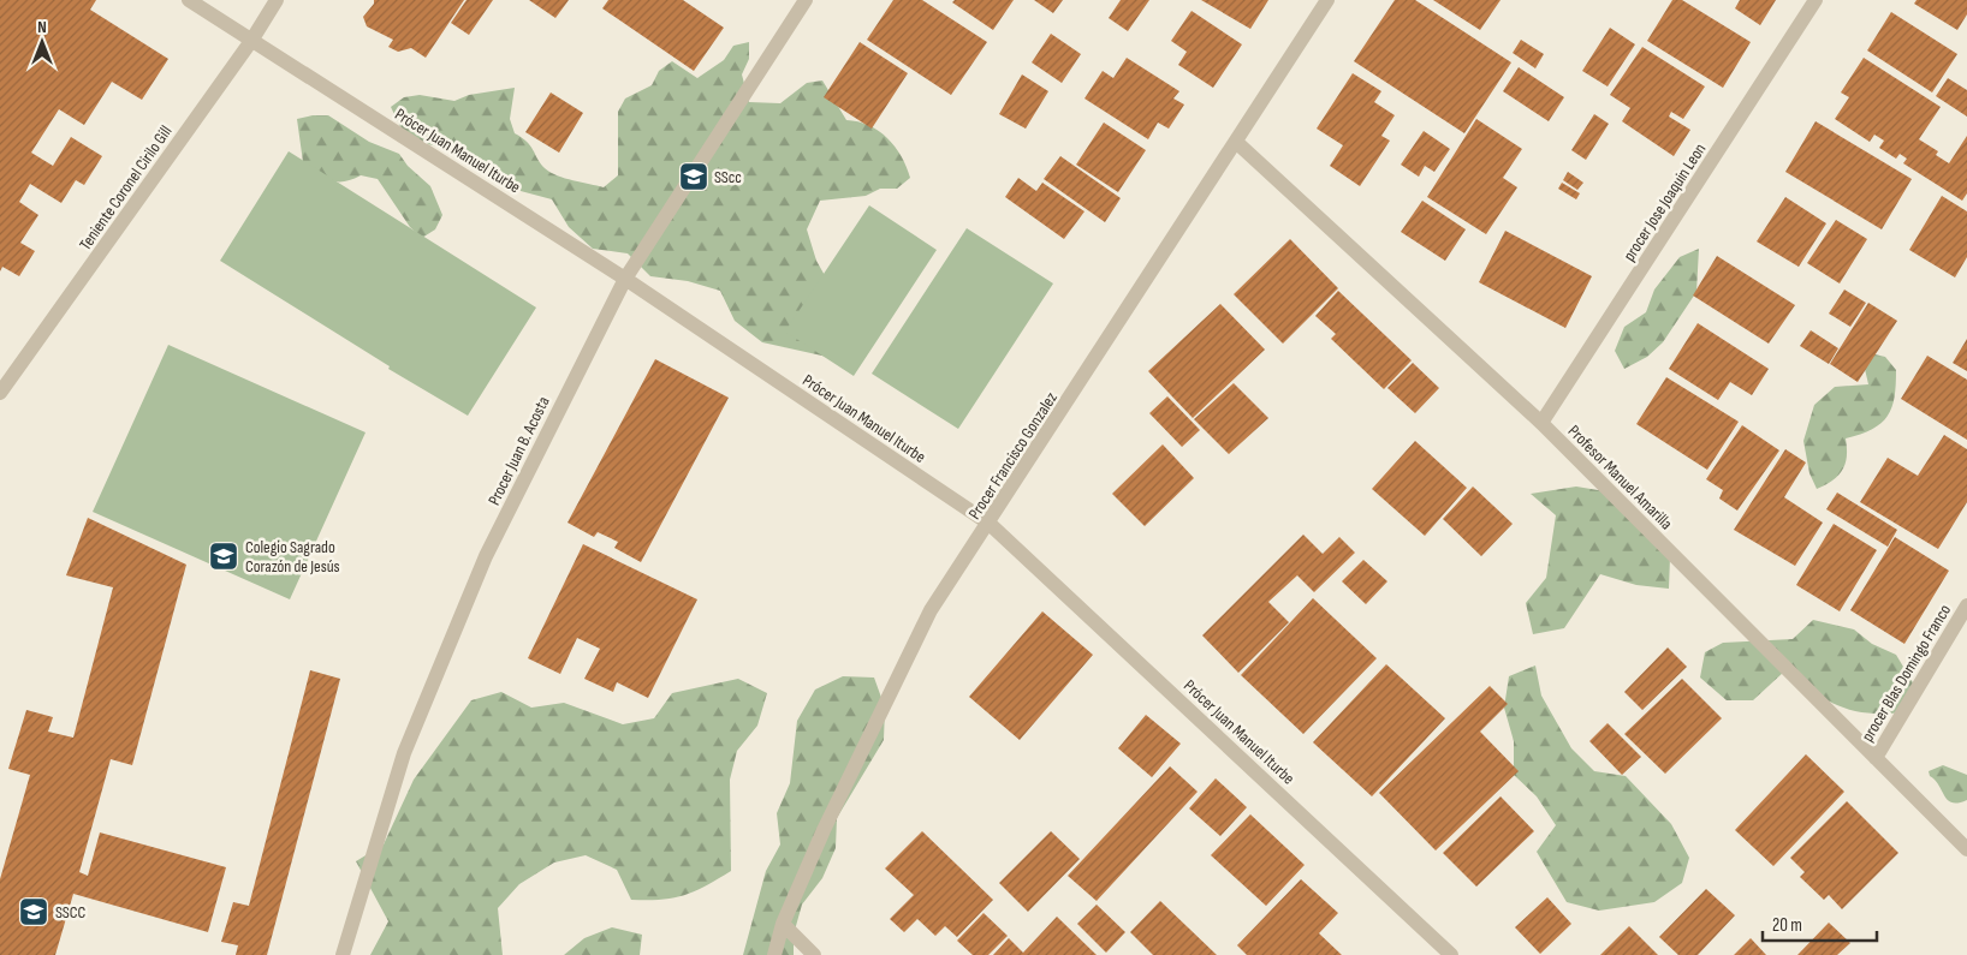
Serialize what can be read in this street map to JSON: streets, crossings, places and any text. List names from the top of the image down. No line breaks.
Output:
{"streets":{"street":["Prócer Juan Manuel Iturbe","Teniente Coronel Cirilo Gill","procer Jose Joaquin Leon","Procer Juan B. Acosta","Procer Francisco Gonzalez","Profesor Manuel Amarilla","procer Blas Domingo Franco"]},"crossings":[["Prócer Juan Manuel Iturbe","Teniente Coronel Cirilo Gill"],["Prócer Juan Manuel Iturbe","Procer Juan B. Acosta"],["Prócer Juan Manuel Iturbe","Procer Francisco Gonzalez"],["procer Jose Joaquin Leon","Profesor Manuel Amarilla"],["Procer Francisco Gonzalez","Profesor Manuel Amarilla"],["Profesor Manuel Amarilla","procer Blas Domingo Franco"]],"places":{"school or university":["SScc","Colegio Sagrado Corazón de Jesús","SSCC"]},"scale_bar":"20 m","north":"top"}
